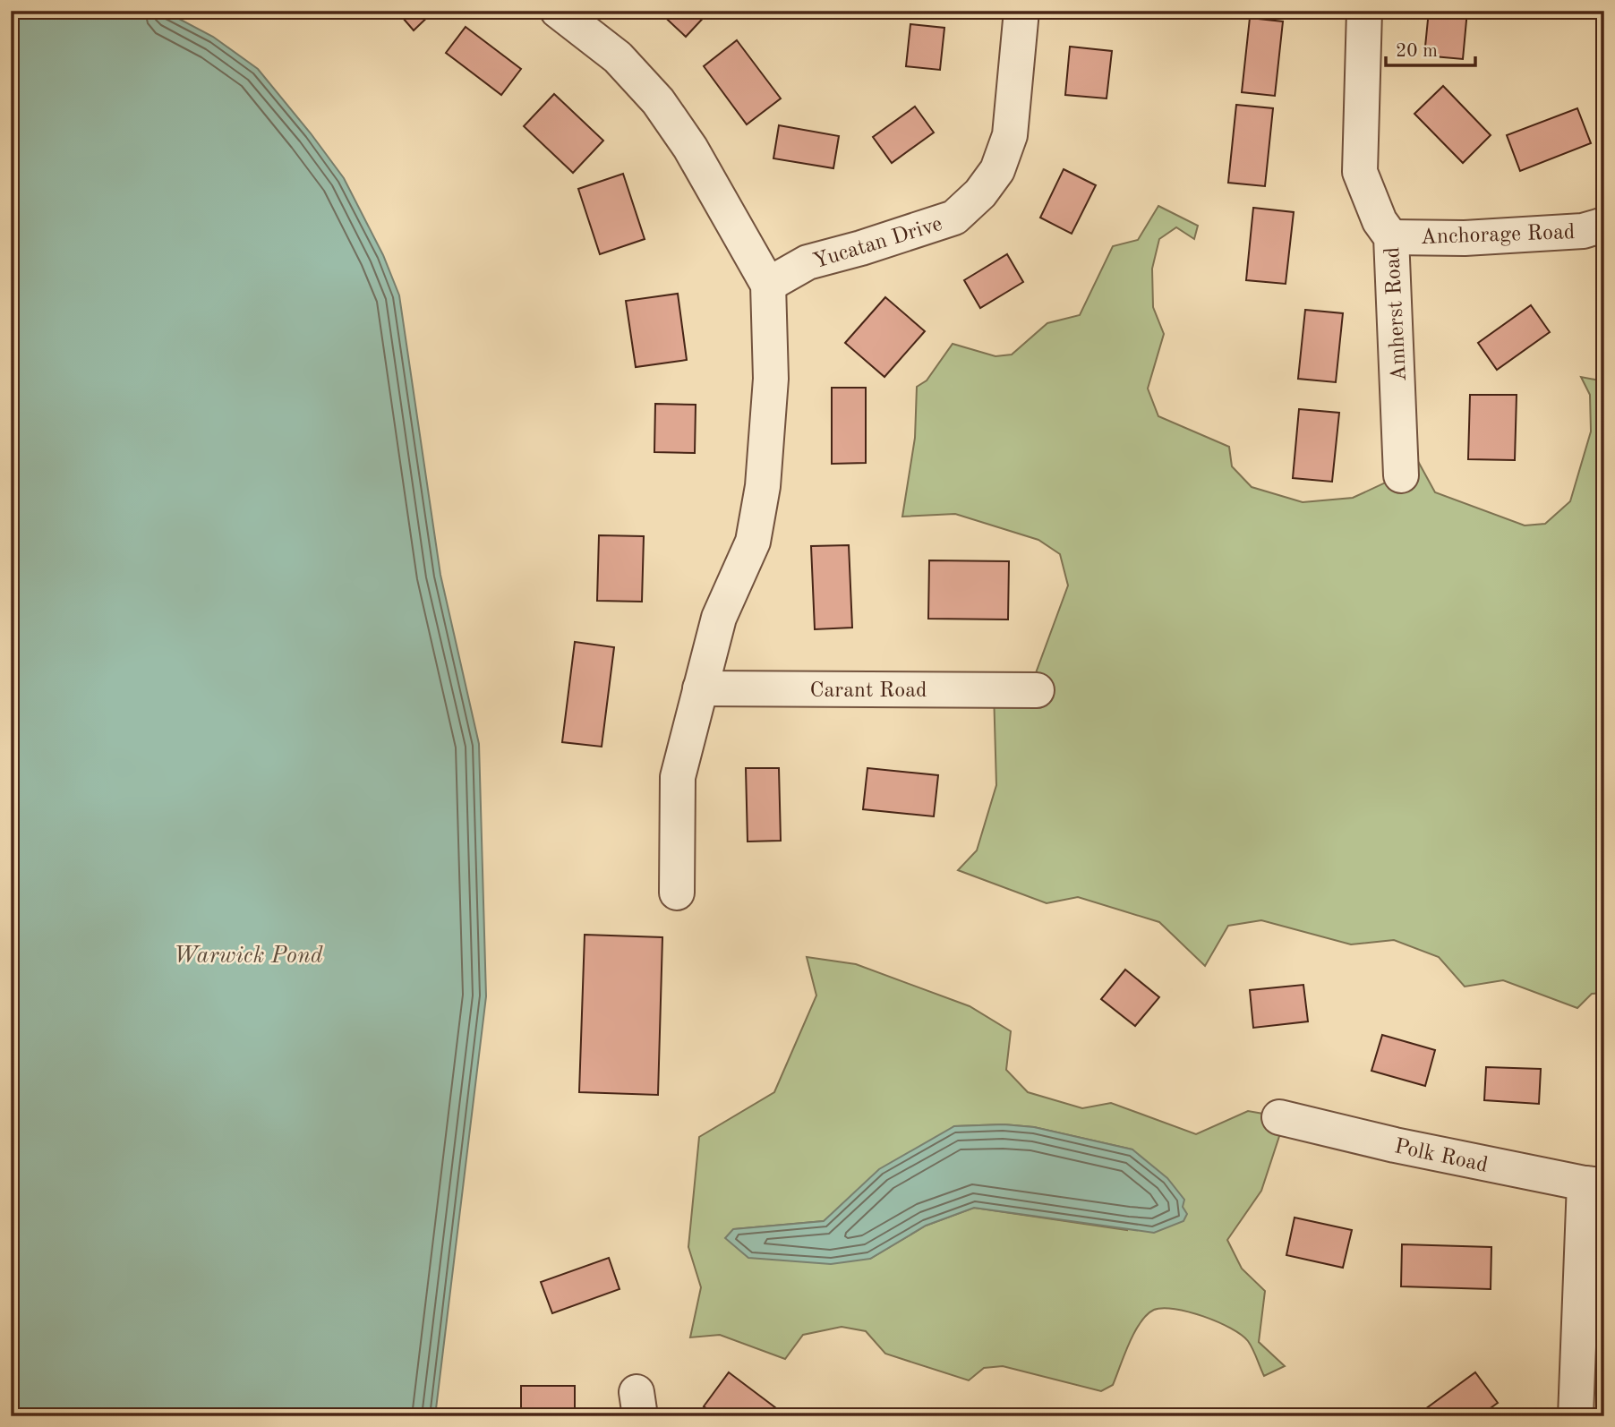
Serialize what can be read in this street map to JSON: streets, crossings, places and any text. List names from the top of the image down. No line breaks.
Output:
{"streets":{"street":["Anchorage Road","Yucatan Drive","Amherst Road","Carant Road","Polk Road"]},"crossings":[["Anchorage Road","Amherst Road"]],"water":["Warwick Pond"],"scale_bar":"20 m"}
